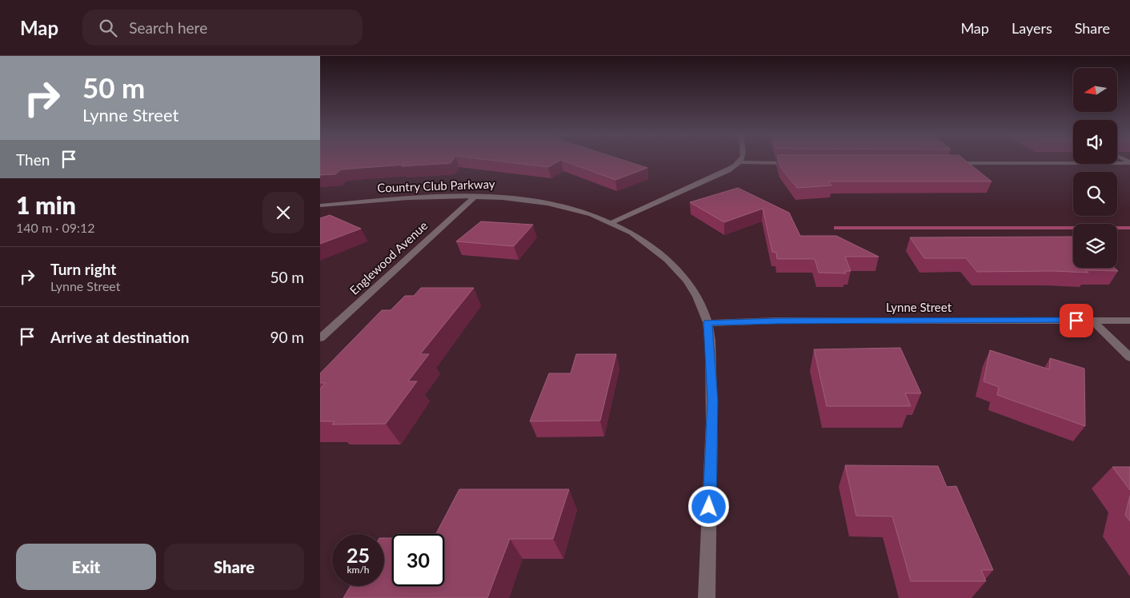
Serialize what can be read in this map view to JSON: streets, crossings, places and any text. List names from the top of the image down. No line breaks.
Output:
{"streets":{"street":["Country Club Parkway","Englewood Avenue","Lynne Street"]},"crossings":[["Country Club Parkway","Englewood Avenue"],["Country Club Parkway","Lynne Street"]],"north":"left","page":{"header":"Map","search":"Search here","nav":["Map","Layers","Share"],"turn":["50 m","Lynne Street"],"then":"Then","heading":["1 min","140 m · 09:12"],"list":[{"name":"Turn right","note":"Lynne Street","value":"50 m"},{"name":"Arrive at destination","value":"90 m"}],"speed":"25 km/h","limit":"30","buttons":["Exit","Share"]}}
